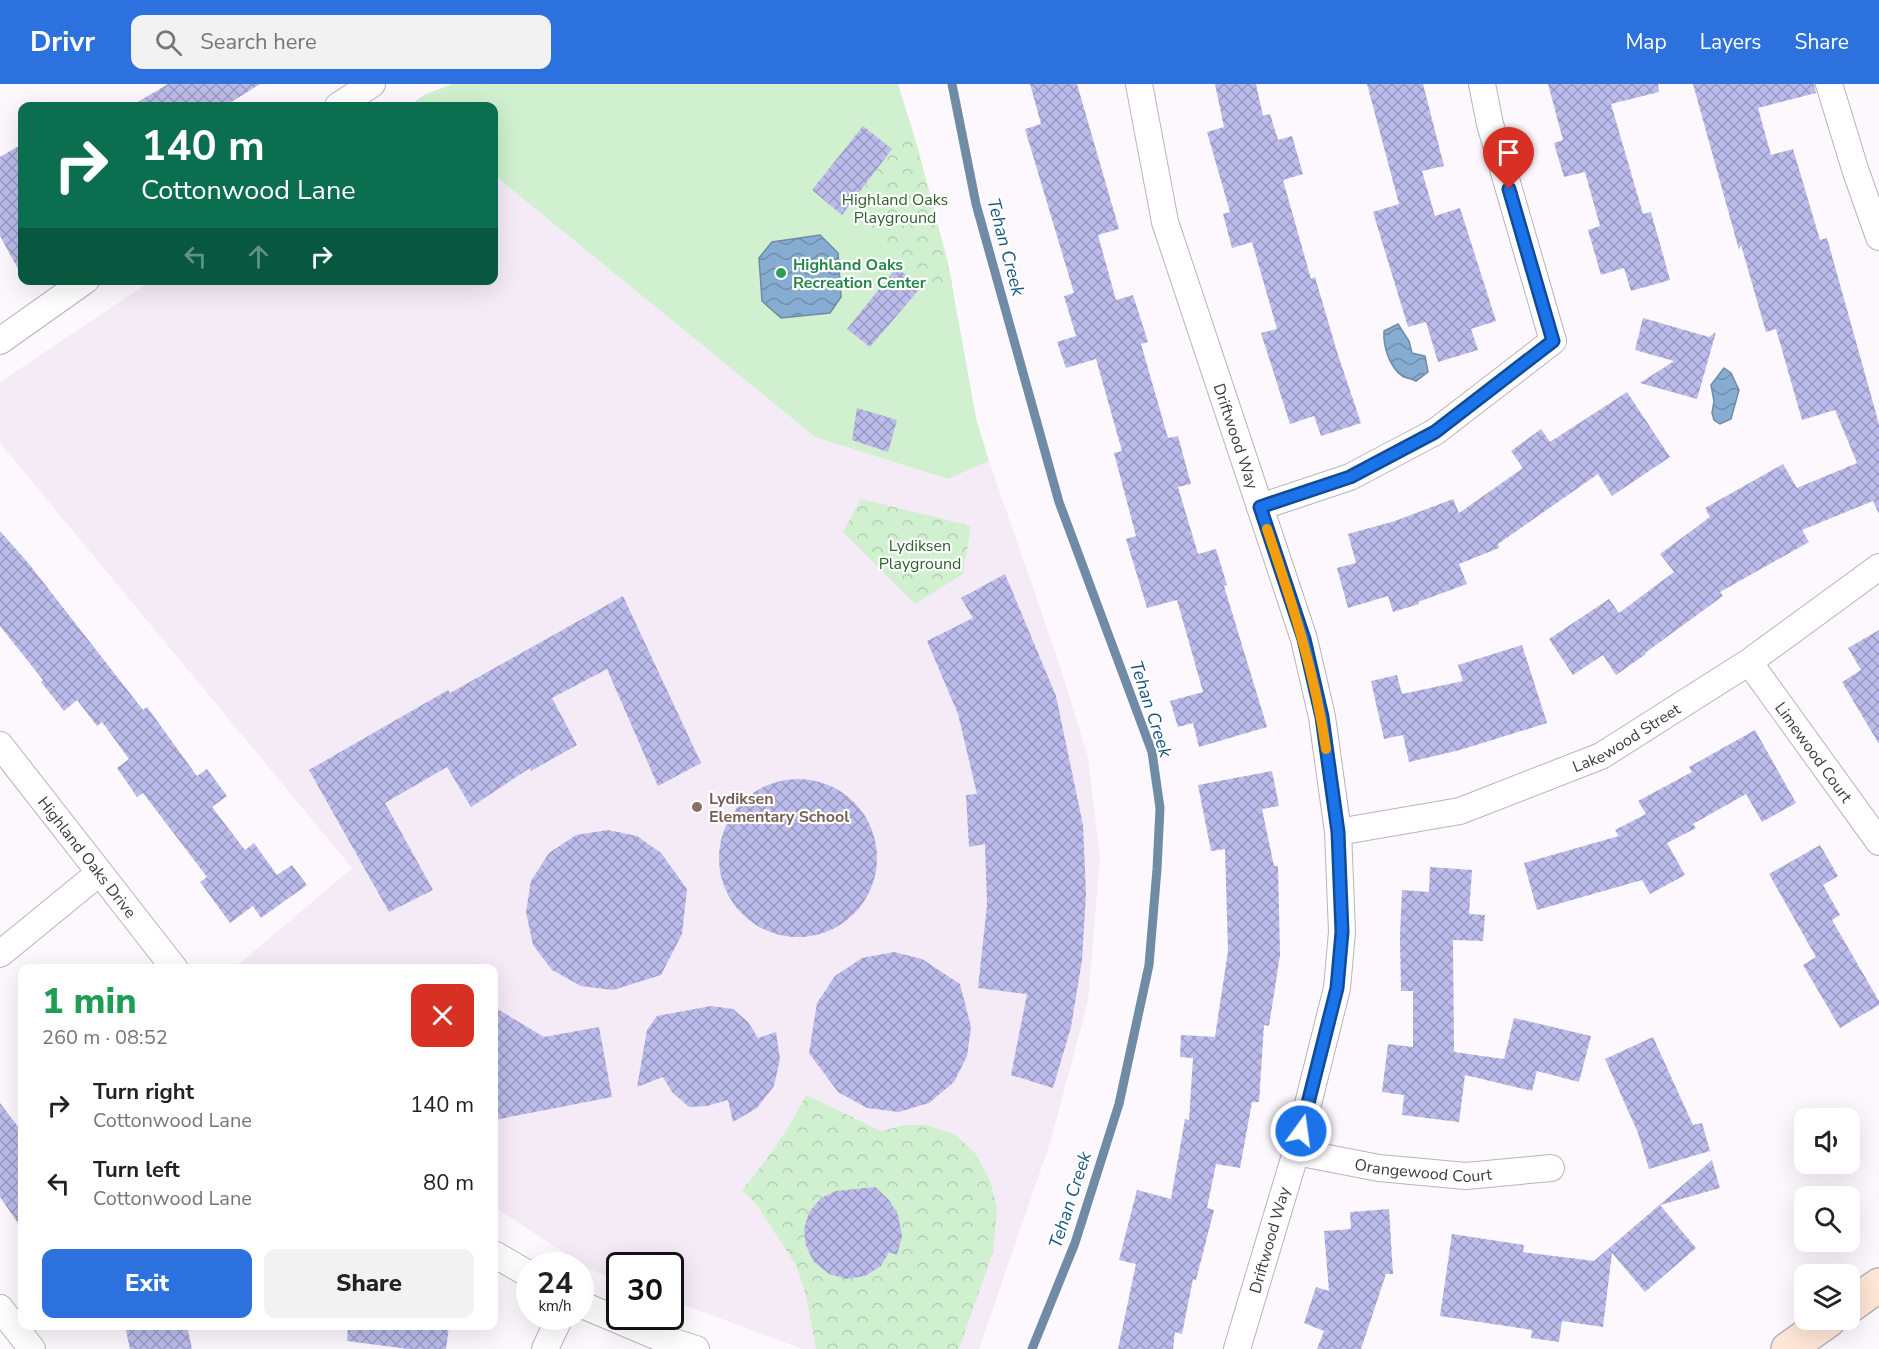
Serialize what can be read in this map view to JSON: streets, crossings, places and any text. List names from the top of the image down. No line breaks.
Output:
{"streets":{"street":["Driftwood Way","Lakewood Street","Limewood Court","Highland Oaks Drive","Orangewood Court"]},"crossings":[["Driftwood Way","Lakewood Street"],["Driftwood Way","Orangewood Court"],["Lakewood Street","Limewood Court"]],"water":["Tehan Creek"],"parks":["Highland Oaks Playground","Lydiksen Playground"],"places":["Highland Oaks Recreation Center","Lydiksen Elementary School"],"page":{"header":"Drivr","search":"Search here","nav":["Map","Layers","Share"],"turn":["140 m","Cottonwood Lane"],"heading":["1 min","260 m · 08:52"],"list":[{"name":"Turn right","note":"Cottonwood Lane","value":"140 m"},{"name":"Turn left","note":"Cottonwood Lane","value":"80 m"}],"buttons":["Exit","Share"],"speed":"24 km/h","limit":"30"}}
